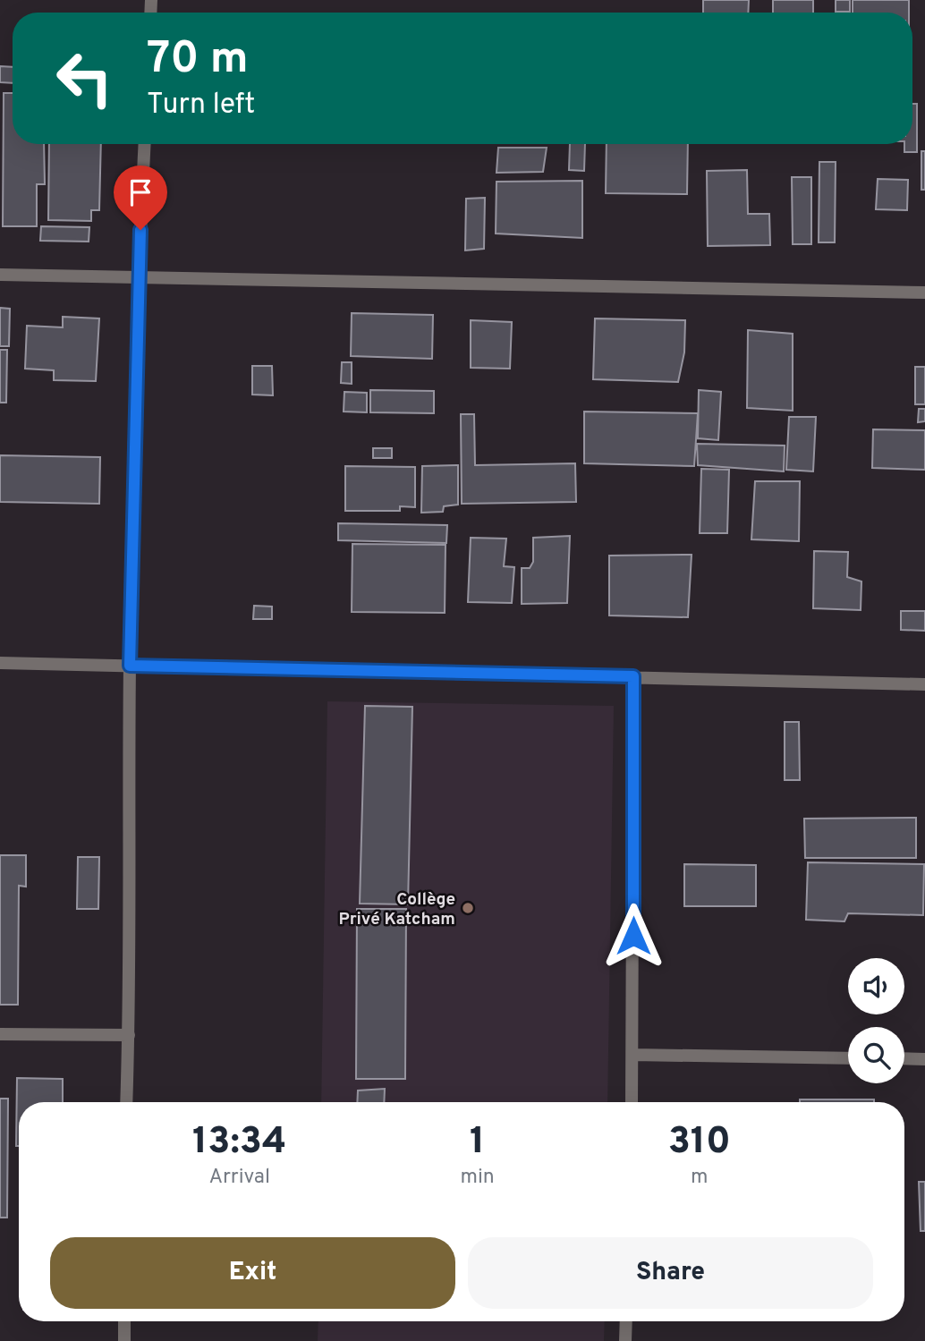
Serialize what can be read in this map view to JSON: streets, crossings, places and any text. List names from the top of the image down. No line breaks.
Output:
{"places":["Collège Privé Katcham"],"page":{"turn":["70 m","Turn left"],"eta":["13:34","Arrival","1","min","310","m"],"buttons":["Exit","Share"]}}
